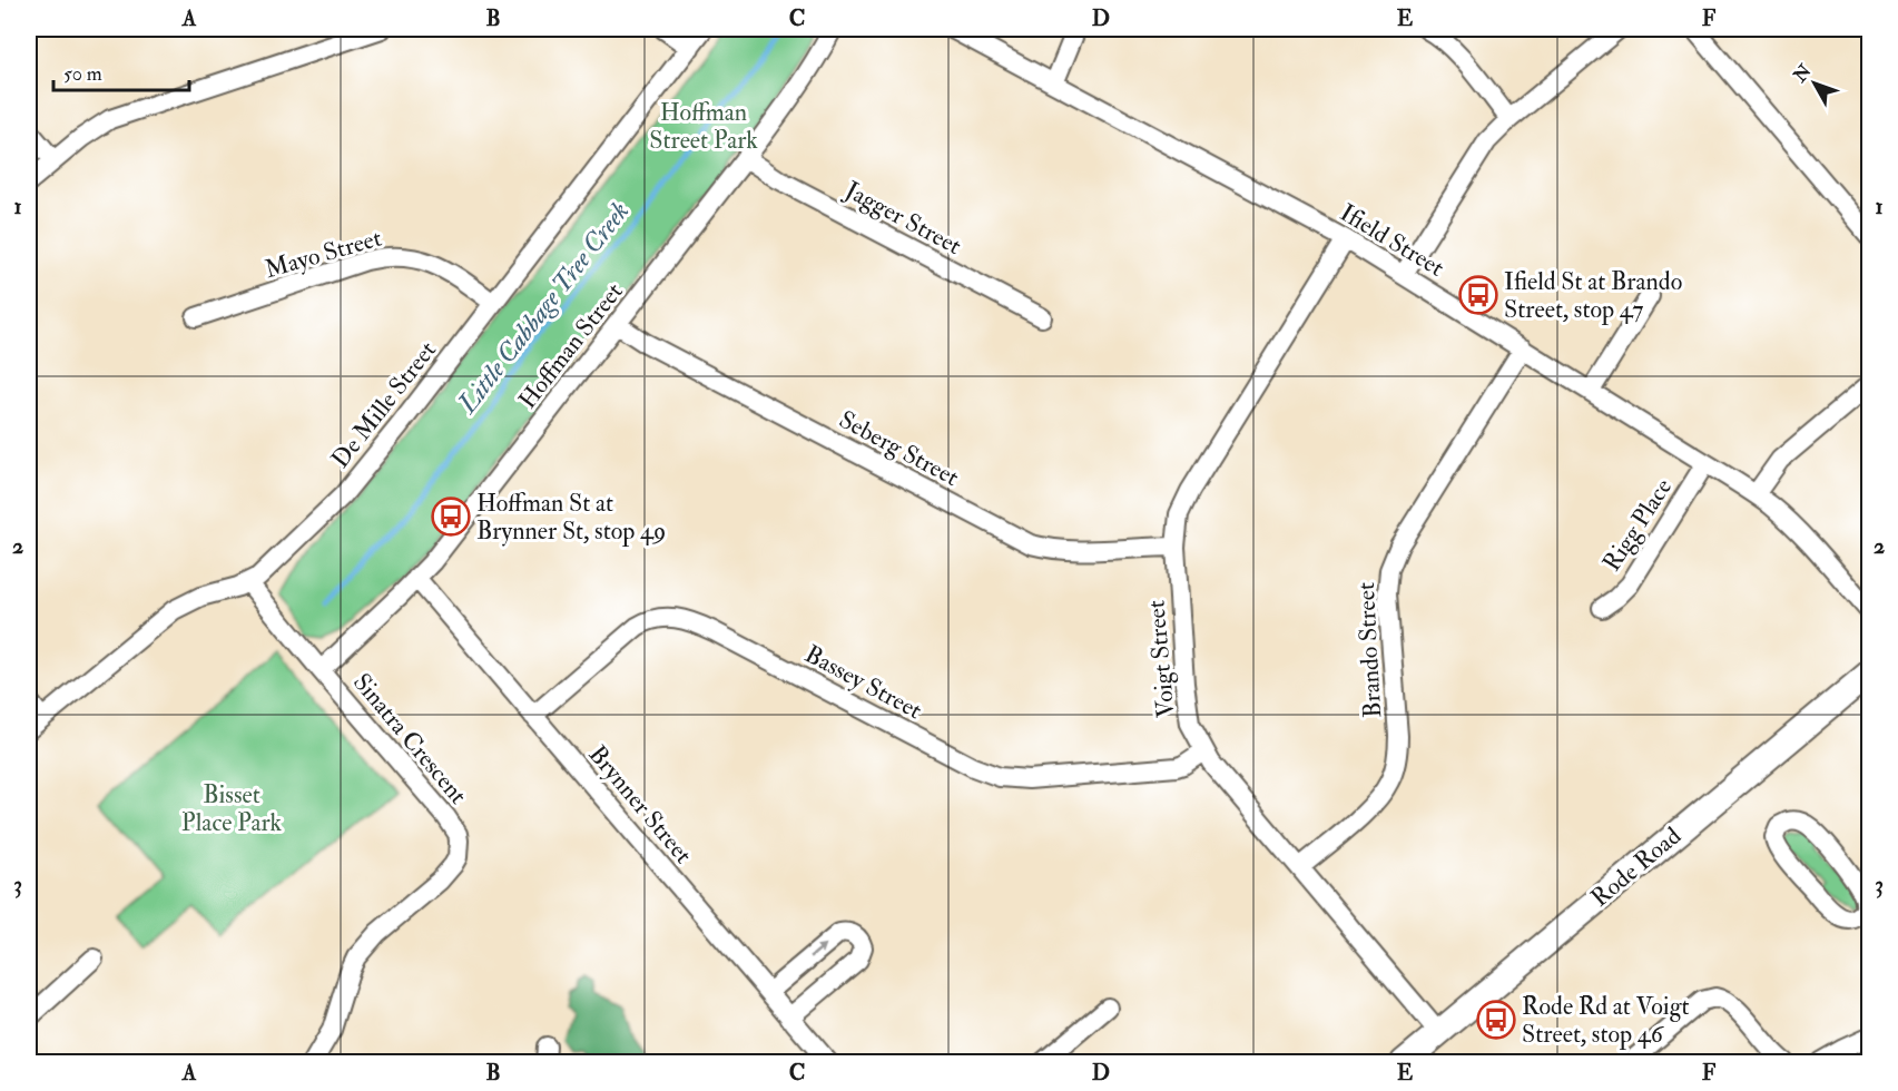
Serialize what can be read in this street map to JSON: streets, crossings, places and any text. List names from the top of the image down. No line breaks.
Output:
{"streets":{"main road":["Rode Road"],"street":["Jagger Street","Ifield Street","Mayo Street","Hoffman Street","De Mille Street","Seberg Street","Rigg Place","Brando Street","Voigt Street","Bassey Street","Sinatra Crescent","Brynner Street"]},"crossings":[["Jagger Street","Hoffman Street"],["Ifield Street","Rigg Place"],["Ifield Street","Brando Street"],["Ifield Street","Voigt Street"],["Mayo Street","De Mille Street"],["Hoffman Street","Seberg Street"],["Hoffman Street","Sinatra Crescent"],["Hoffman Street","Brynner Street"],["De Mille Street","Sinatra Crescent"],["Seberg Street","Voigt Street"],["Brando Street","Voigt Street"],["Voigt Street","Bassey Street"],["Voigt Street","Rode Road"],["Bassey Street","Brynner Street"]],"water":["Little Cabbage Tree Creek"],"parks":["Hoffman Street Park","Bisset Place Park"],"places":{"bus stop":["Ifield St at Brando Street, stop 47","Hoffman St at Brynner St, stop 49","Rode Rd at Voigt Street, stop 46"]},"scale_bar":"50 m","north":"top left","grid":{"columns":["A","B","C","D","E","F"],"rows":["1","2","3"]}}
